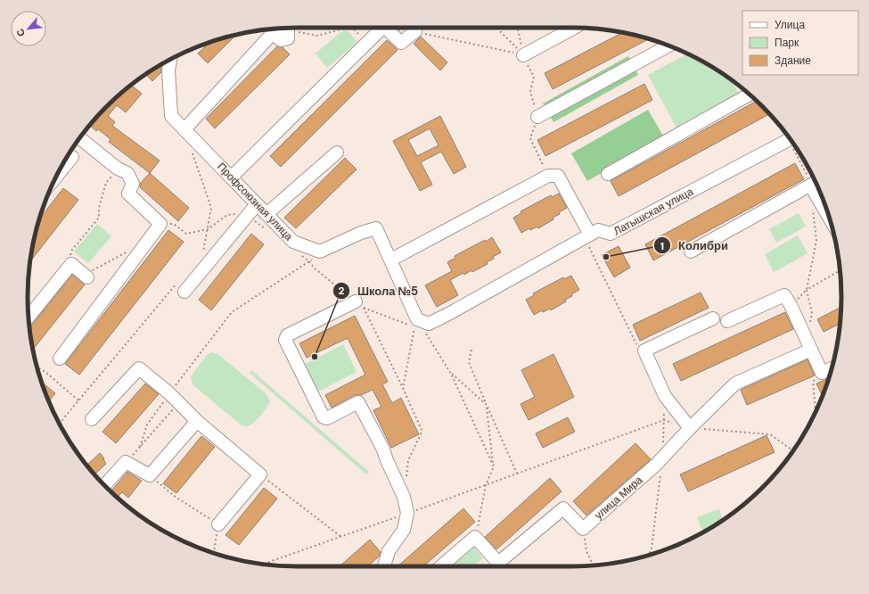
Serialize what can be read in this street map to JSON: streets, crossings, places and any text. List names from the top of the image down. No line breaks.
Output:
{"streets":{"street":["Профсоюзная улица","Латышская улица","улица Мира"]},"crossings":[["Профсоюзная улица","Латышская улица"]],"places":["Колибри","Школа №5"],"legend":["Улица","Парк","Здание"],"north":"bottom left"}
